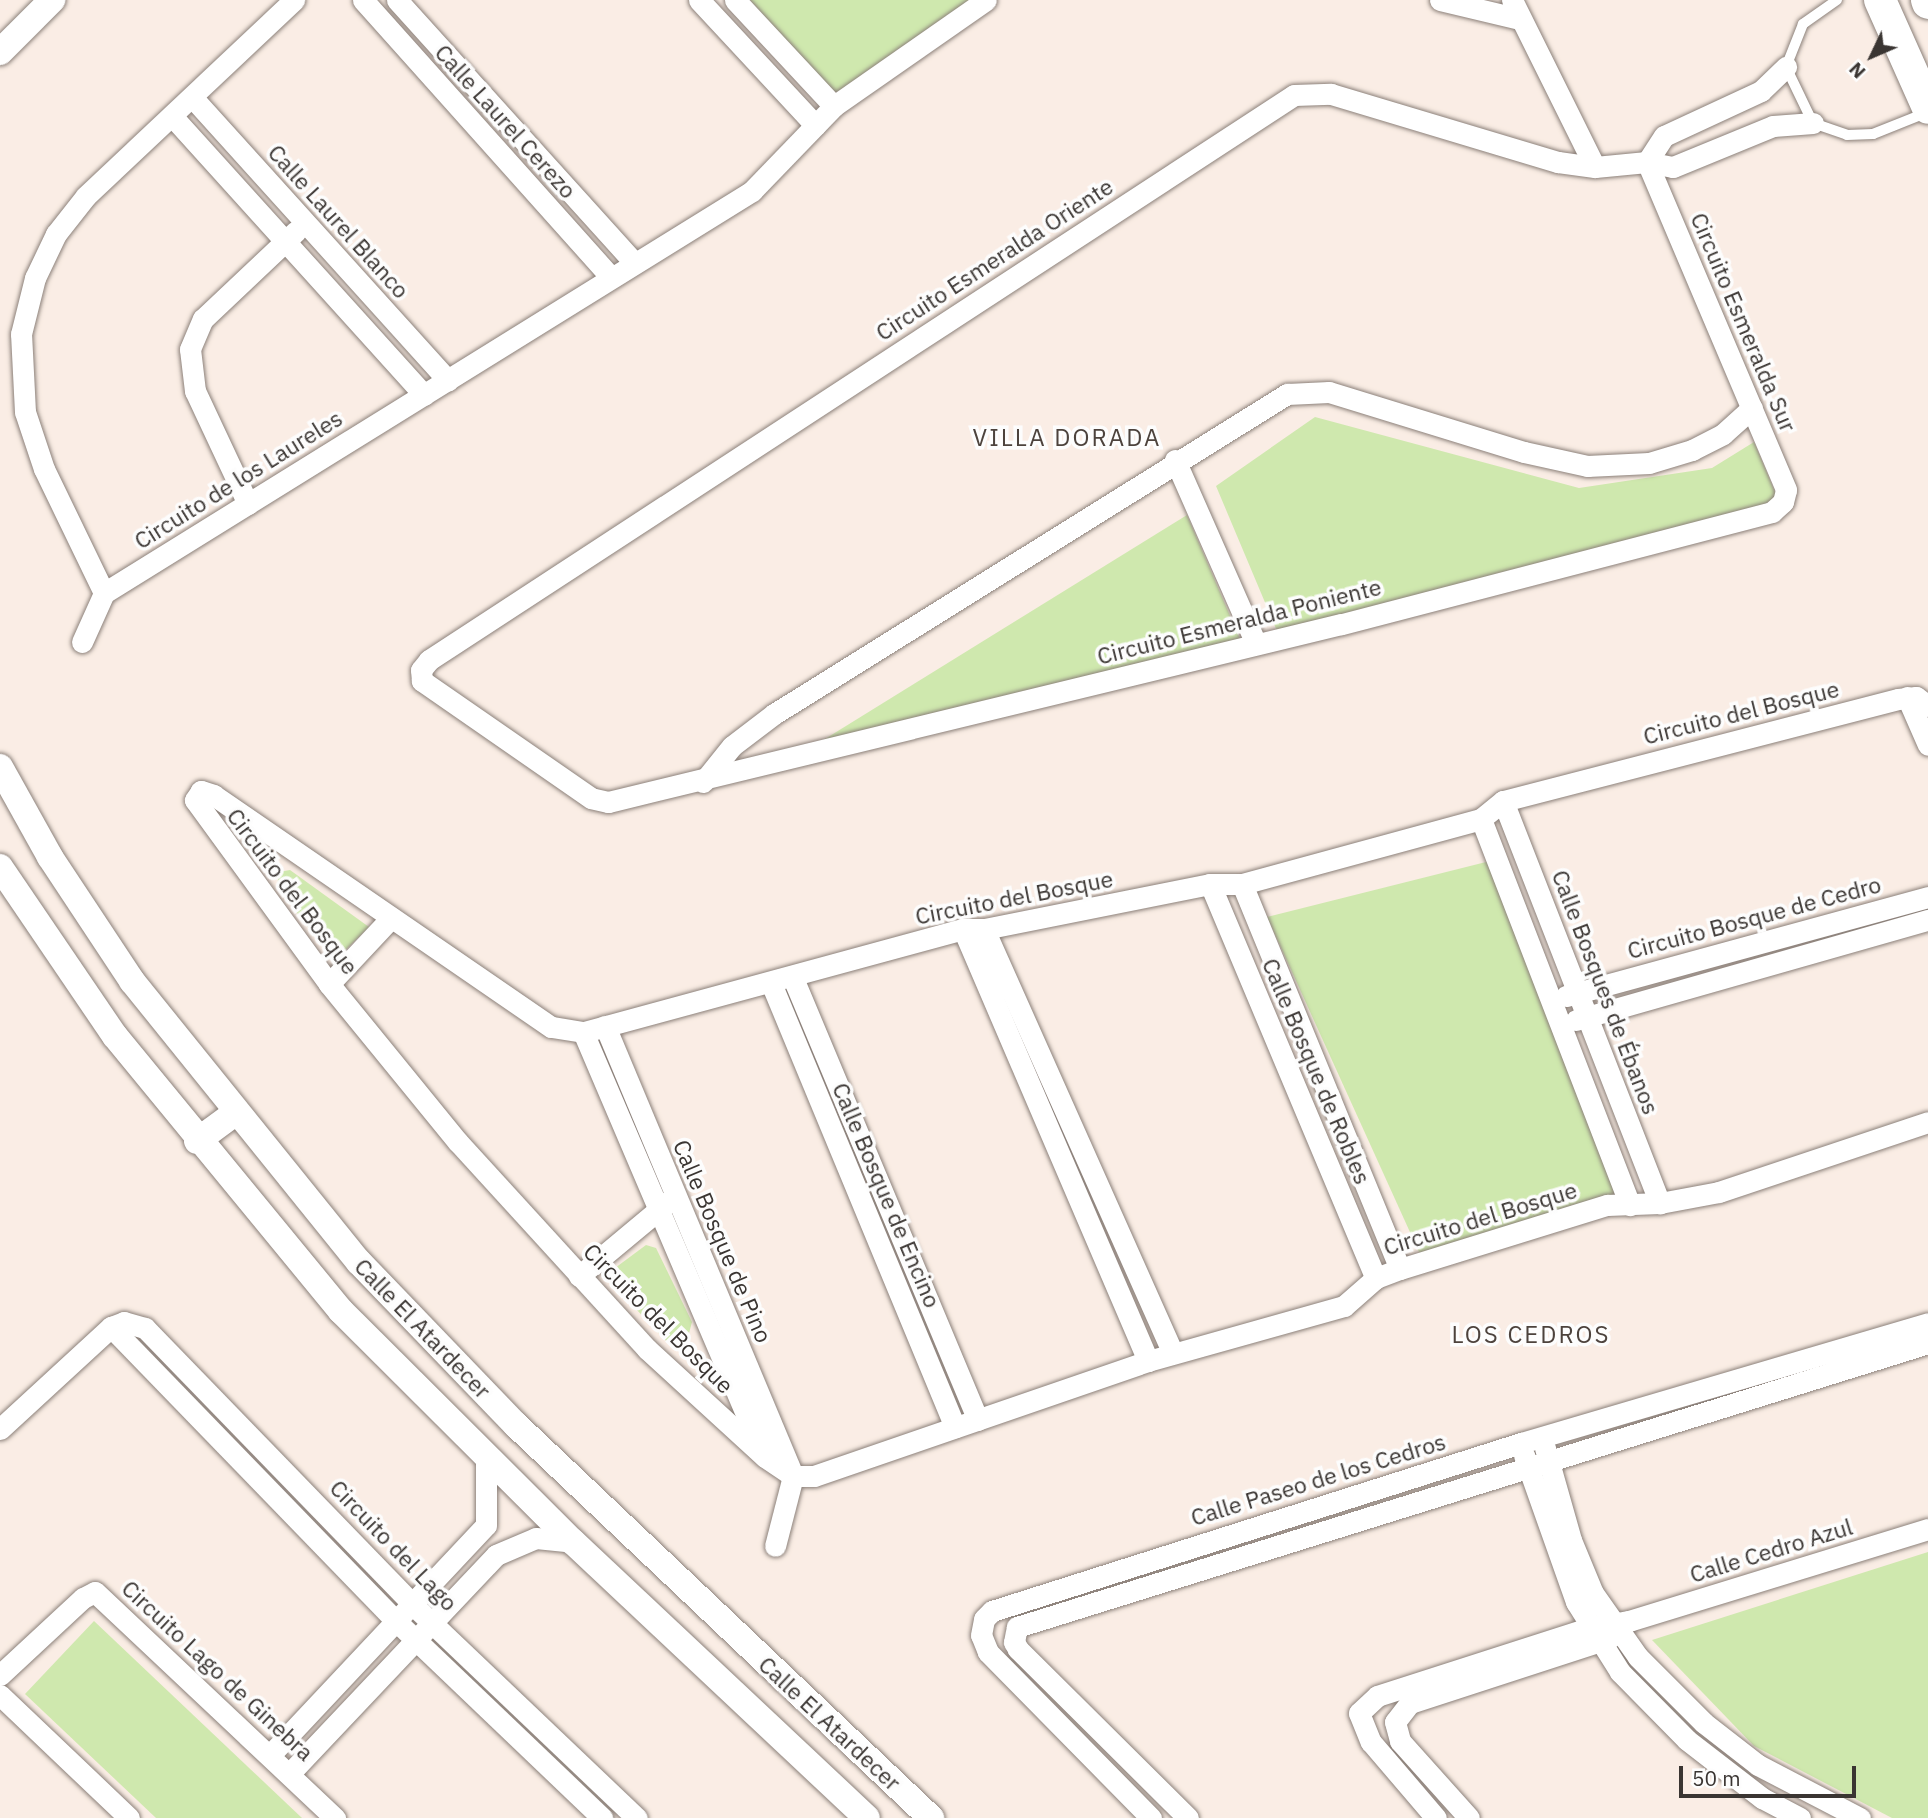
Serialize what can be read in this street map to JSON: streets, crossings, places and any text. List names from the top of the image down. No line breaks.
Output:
{"streets":{"street":["Calle Laurel Cerezo","Calle Laurel Blanco","Circuito Esmeralda Oriente","Circuito Esmeralda Sur","Circuito de los Laureles","Circuito Esmeralda Poniente","Circuito del Bosque","Circuito Bosque de Cedro","Calle Bosques de Ébanos","Calle Bosque de Robles","Calle Bosque de Encino","Calle Bosque de Pino","Calle El Atardecer","Calle Paseo de los Cedros","Circuito del Lago","Calle Cedro Azul","Circuito Lago de Ginebra"]},"crossings":[["Calle Laurel Cerezo","Circuito de los Laureles"],["Calle Laurel Blanco","Circuito de los Laureles"],["Circuito Esmeralda Oriente","Circuito Esmeralda Sur"],["Circuito Esmeralda Oriente","Circuito Esmeralda Poniente"],["Circuito Esmeralda Sur","Circuito Esmeralda Poniente"],["Circuito del Bosque","Calle Bosques de Ébanos"],["Circuito del Bosque","Calle Bosque de Robles"],["Circuito del Bosque","Calle Bosque de Encino"],["Circuito del Bosque","Calle Bosque de Pino"],["Circuito Bosque de Cedro","Calle Bosques de Ébanos"]],"districts":["VILLA DORADA","LOS CEDROS"],"scale_bar":"50 m","north":"bottom left"}
